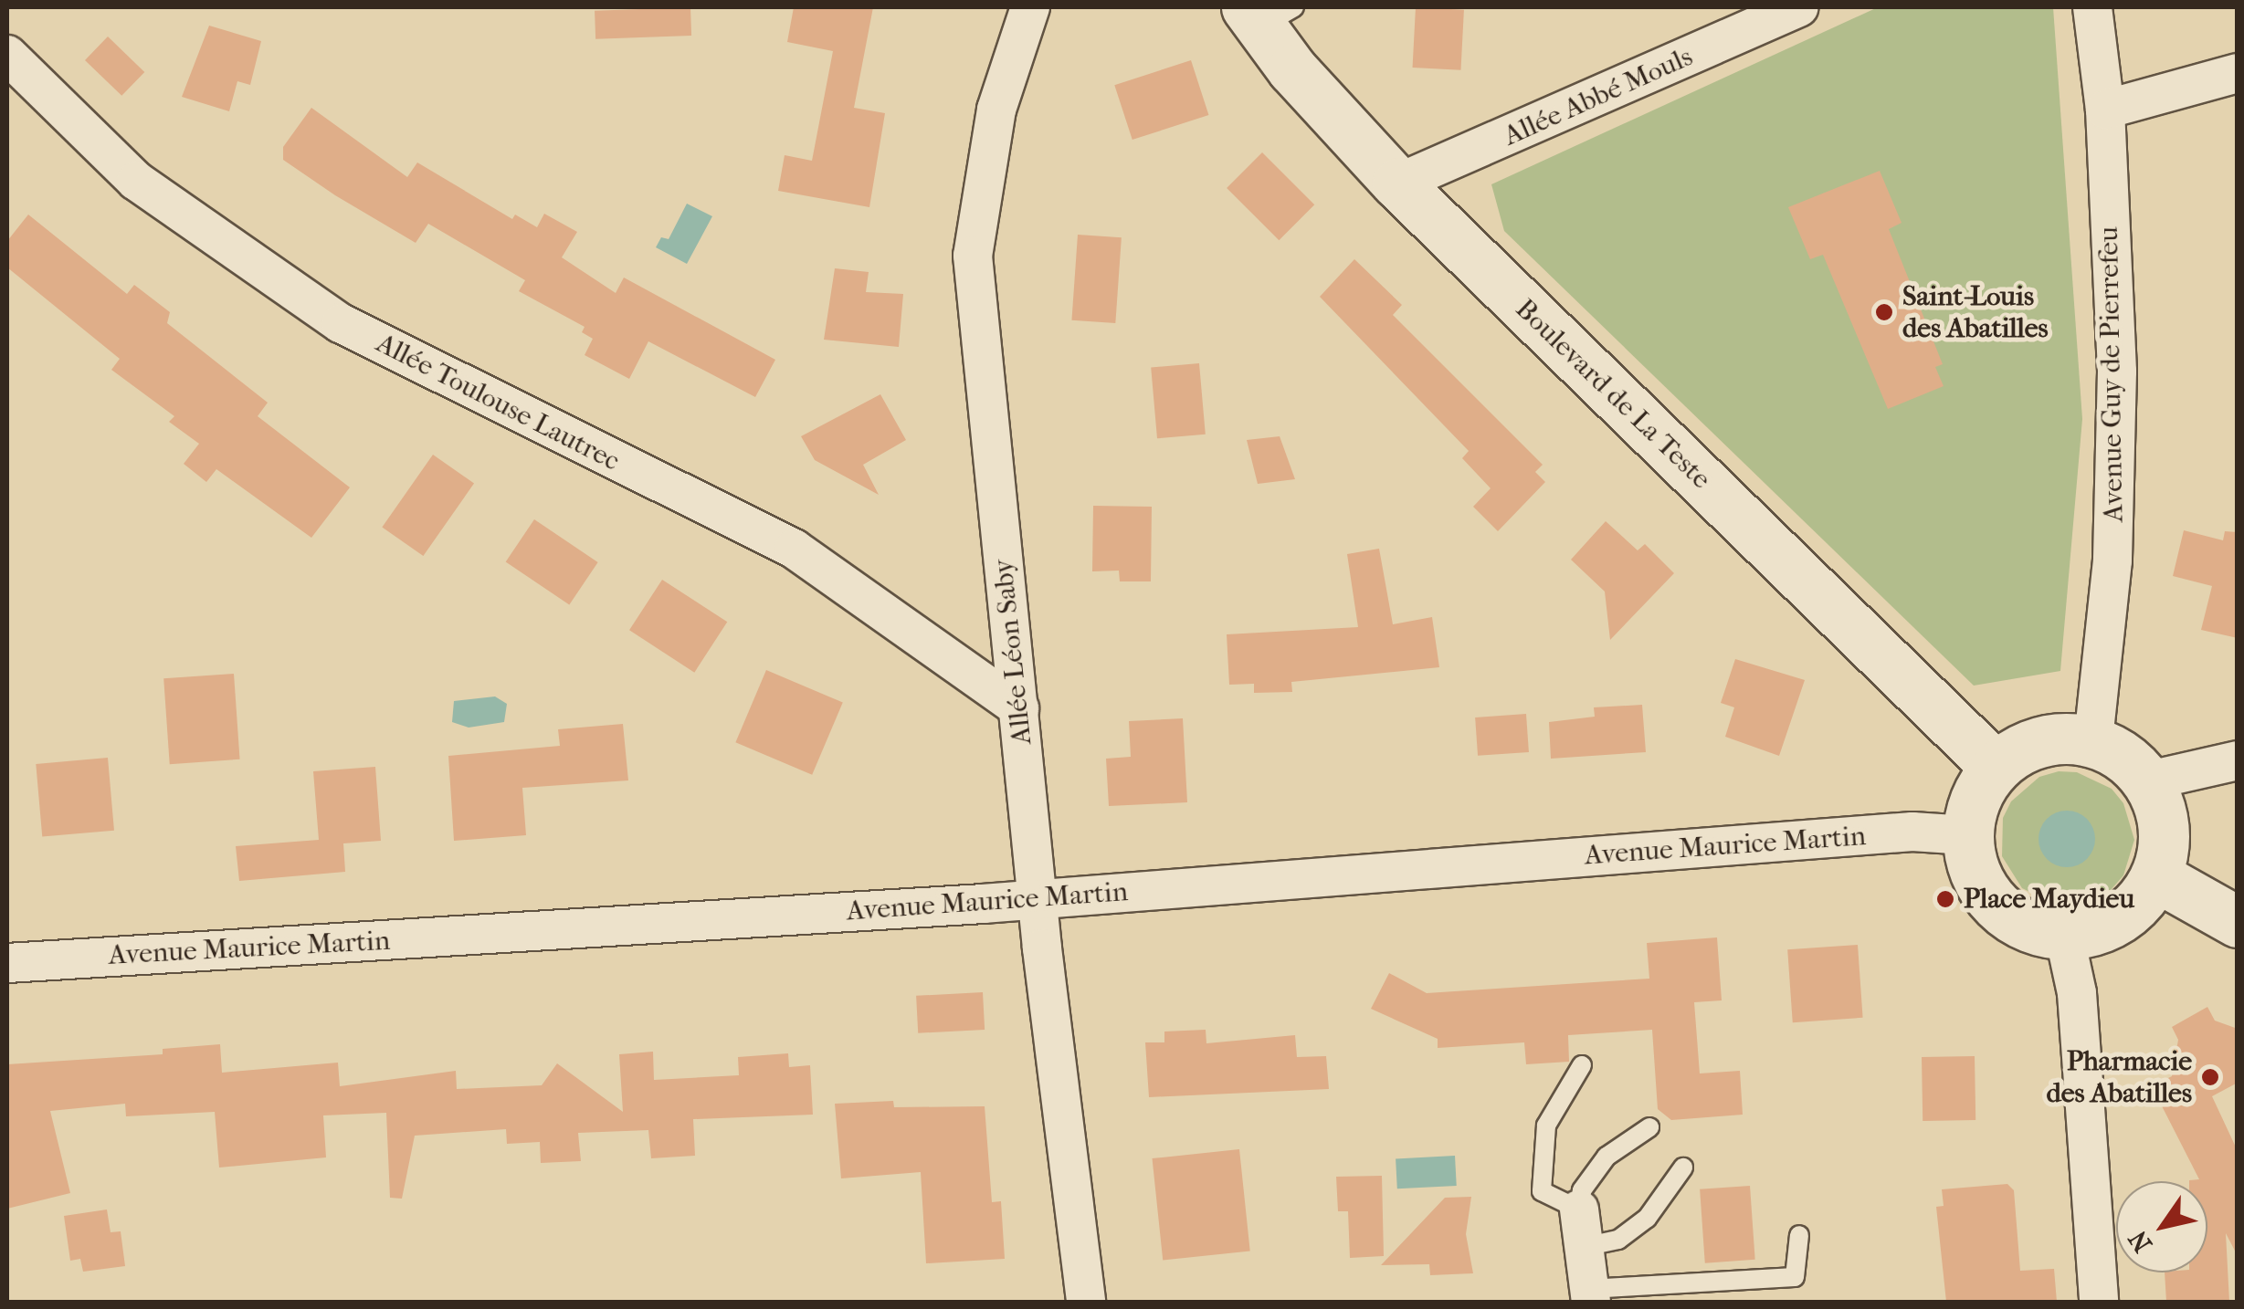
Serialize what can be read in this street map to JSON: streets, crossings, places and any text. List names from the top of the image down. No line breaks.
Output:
{"streets":{"main road":["Boulevard de La Teste"],"street":["Allée Abbé Mouls","Avenue Guy de Pierrefeu","Allée Toulouse Lautrec","Allée Léon Saby","Avenue Maurice Martin"]},"crossings":[["Allée Abbé Mouls","Boulevard de La Teste"],["Avenue Guy de Pierrefeu","Boulevard de La Teste"],["Avenue Guy de Pierrefeu","Avenue Maurice Martin"],["Boulevard de La Teste","Avenue Maurice Martin"],["Allée Toulouse Lautrec","Allée Léon Saby"],["Allée Léon Saby","Avenue Maurice Martin"]],"places":["Saint-Louis des Abatilles","Place Maydieu","Pharmacie des Abatilles"],"north":"bottom left"}
